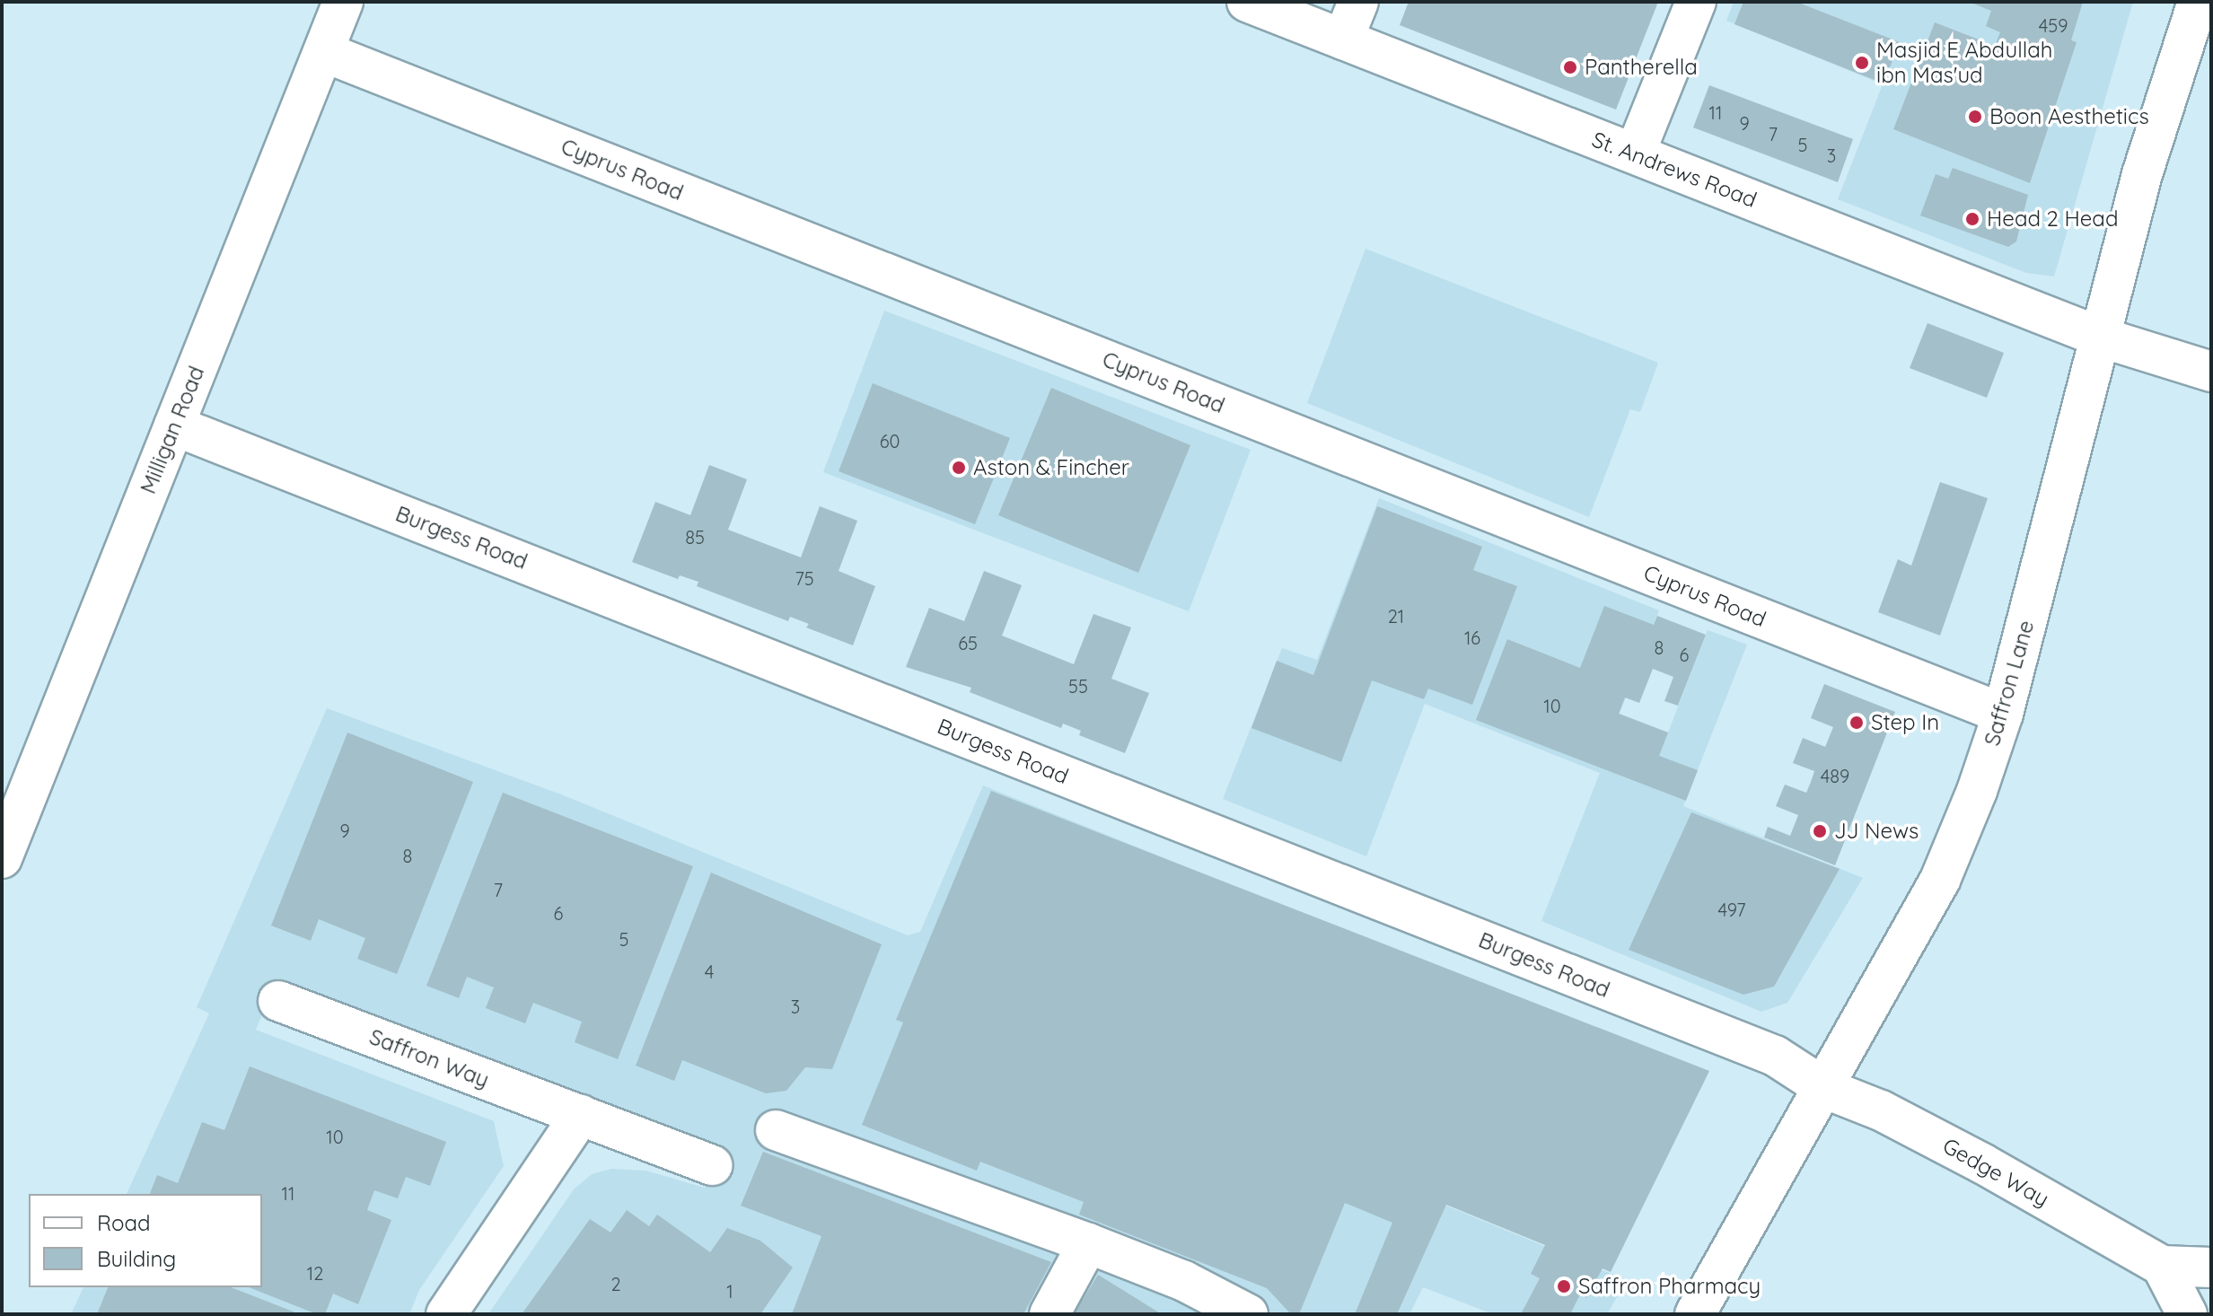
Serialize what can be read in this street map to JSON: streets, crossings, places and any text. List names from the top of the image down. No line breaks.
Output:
{"streets":{"street":["Cyprus Road","St. Andrews Road","Milligan Road","Burgess Road","Saffron Lane","Saffron Way","Gedge Way"]},"crossings":[["Cyprus Road","Milligan Road"],["Cyprus Road","Saffron Lane"],["St. Andrews Road","Saffron Lane"],["Milligan Road","Burgess Road"],["Burgess Road","Saffron Lane"],["Burgess Road","Gedge Way"],["Saffron Lane","Gedge Way"]],"places":["Masjid E Abdullah ibn Mas'ud","Pantherella","Boon Aesthetics","Head 2 Head","Aston & Fincher","Step In","JJ News","Saffron Pharmacy"],"house_numbers":["459","11","9","7","5","3","60","85","75","21","16","65","8","6","55","10","489","9","8","7","497","6","5","4","3","10","11","12","2","1"],"legend":["Road","Building"]}
